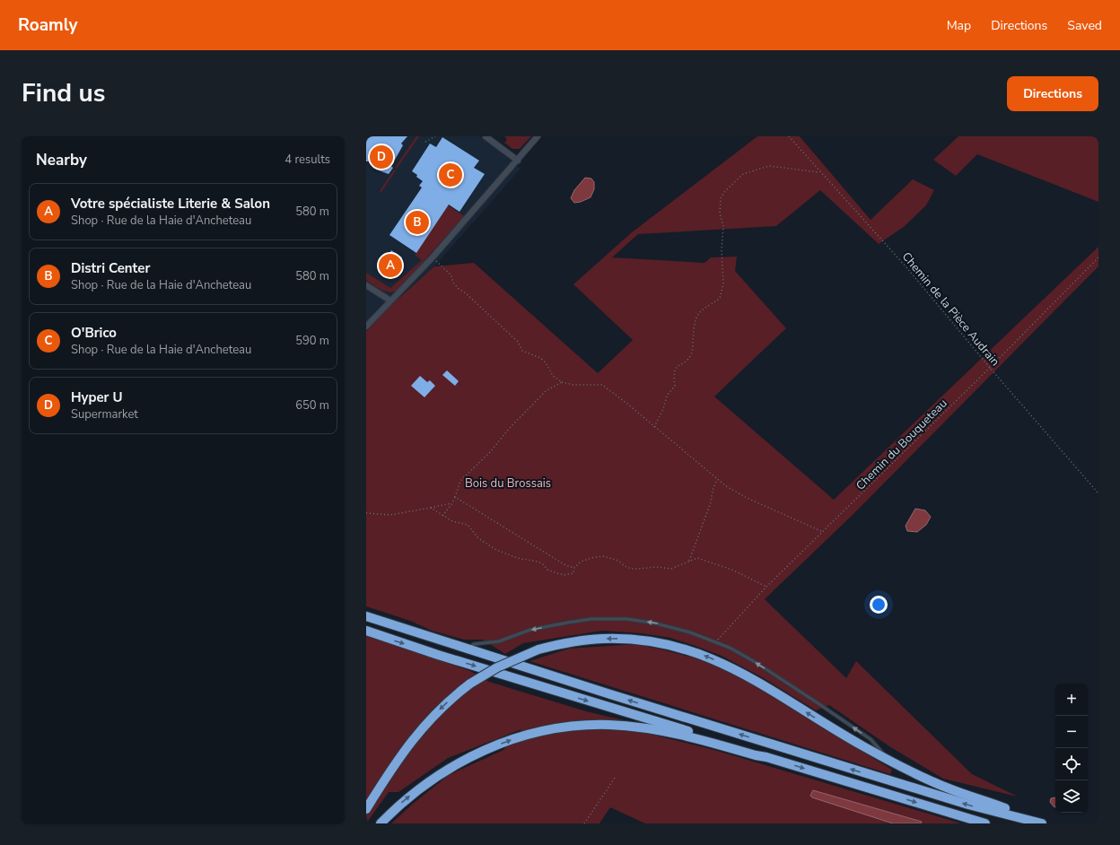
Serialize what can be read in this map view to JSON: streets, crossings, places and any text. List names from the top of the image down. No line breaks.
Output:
{"streets":{"path":["Chemin de la Pièce Audrain","Chemin du Bouqueteau"]},"crossings":[["Chemin de la Pièce Audrain","Chemin du Bouqueteau"]],"parks":["Bois du Brossais"],"page":{"header":"Roamly","nav":["Map","Directions","Saved"],"title":"Find us","buttons":"Directions","heading":["Nearby","4 results"],"pins":["D","C","B","A"],"list":[{"mark":"A","name":"Votre spécialiste Literie & Salon","note":"Shop · Rue de la Haie d'Ancheteau","value":"580 m"},{"mark":"B","name":"Distri Center","note":"Shop · Rue de la Haie d'Ancheteau","value":"580 m"},{"mark":"C","name":"O'Brico","note":"Shop · Rue de la Haie d'Ancheteau","value":"590 m"},{"mark":"D","name":"Hyper U","note":"Supermarket","value":"650 m"}],"map_buttons":["+","−"]}}
